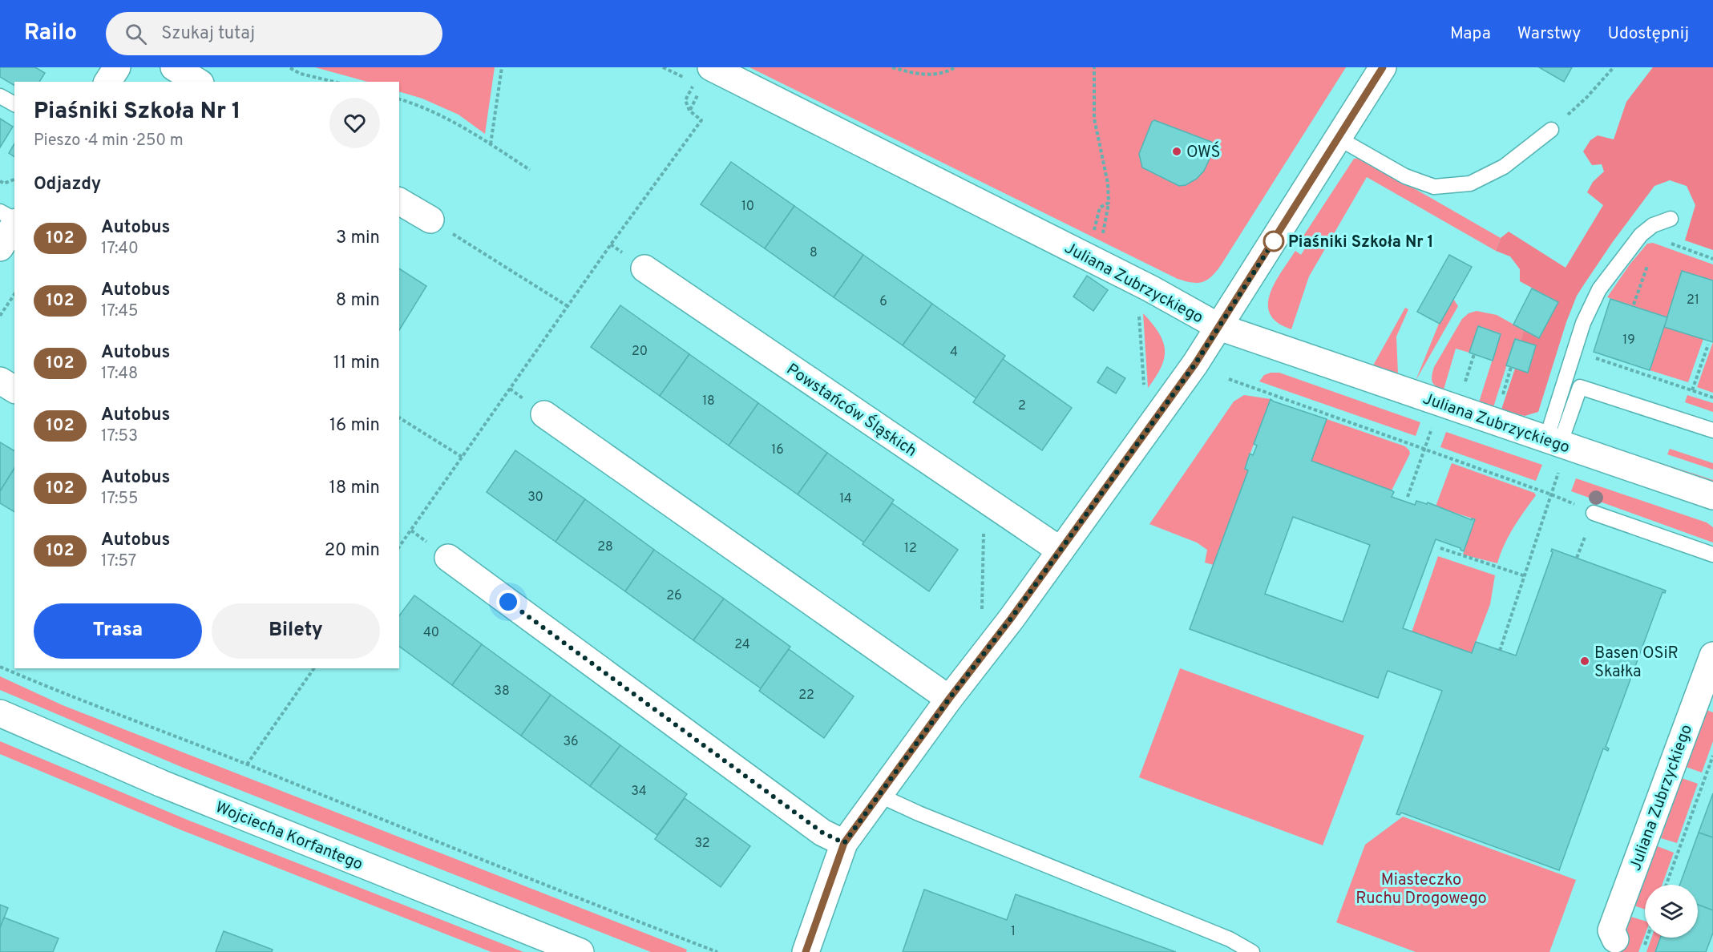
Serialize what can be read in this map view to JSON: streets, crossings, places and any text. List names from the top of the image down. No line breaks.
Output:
{"streets":{"street":["Juliana Zubrzyckiego","Powstańców Śląskich","Wojciecha Korfantego"]},"parks":["Miasteczko Ruchu Drogowego"],"places":["OWŚ","Piaśniki Szkoła Nr 1","Basen OSiR Skałka"],"lines":["bus line 102"],"house_numbers":["10","8","21","6","19","20","4","18","2","16","30","14","28","12","26","40","24","38","22","36","34","32","1"],"page":{"header":"Railo","search":"Szukaj tutaj","nav":["Mapa","Warstwy","Udostępnij"],"heading":[["Piaśniki Szkoła Nr 1","Pieszo · 4 min · 250 m"],"Odjazdy"],"list":[{"mark":"102","name":"Autobus","note":"17:40","value":"3 min"},{"mark":"102","name":"Autobus","note":"17:45","value":"8 min"},{"mark":"102","name":"Autobus","note":"17:48","value":"11 min"},{"mark":"102","name":"Autobus","note":"17:53","value":"16 min"},{"mark":"102","name":"Autobus","note":"17:55","value":"18 min"},{"mark":"102","name":"Autobus","note":"17:57","value":"20 min"}],"buttons":["Trasa","Bilety"]}}
